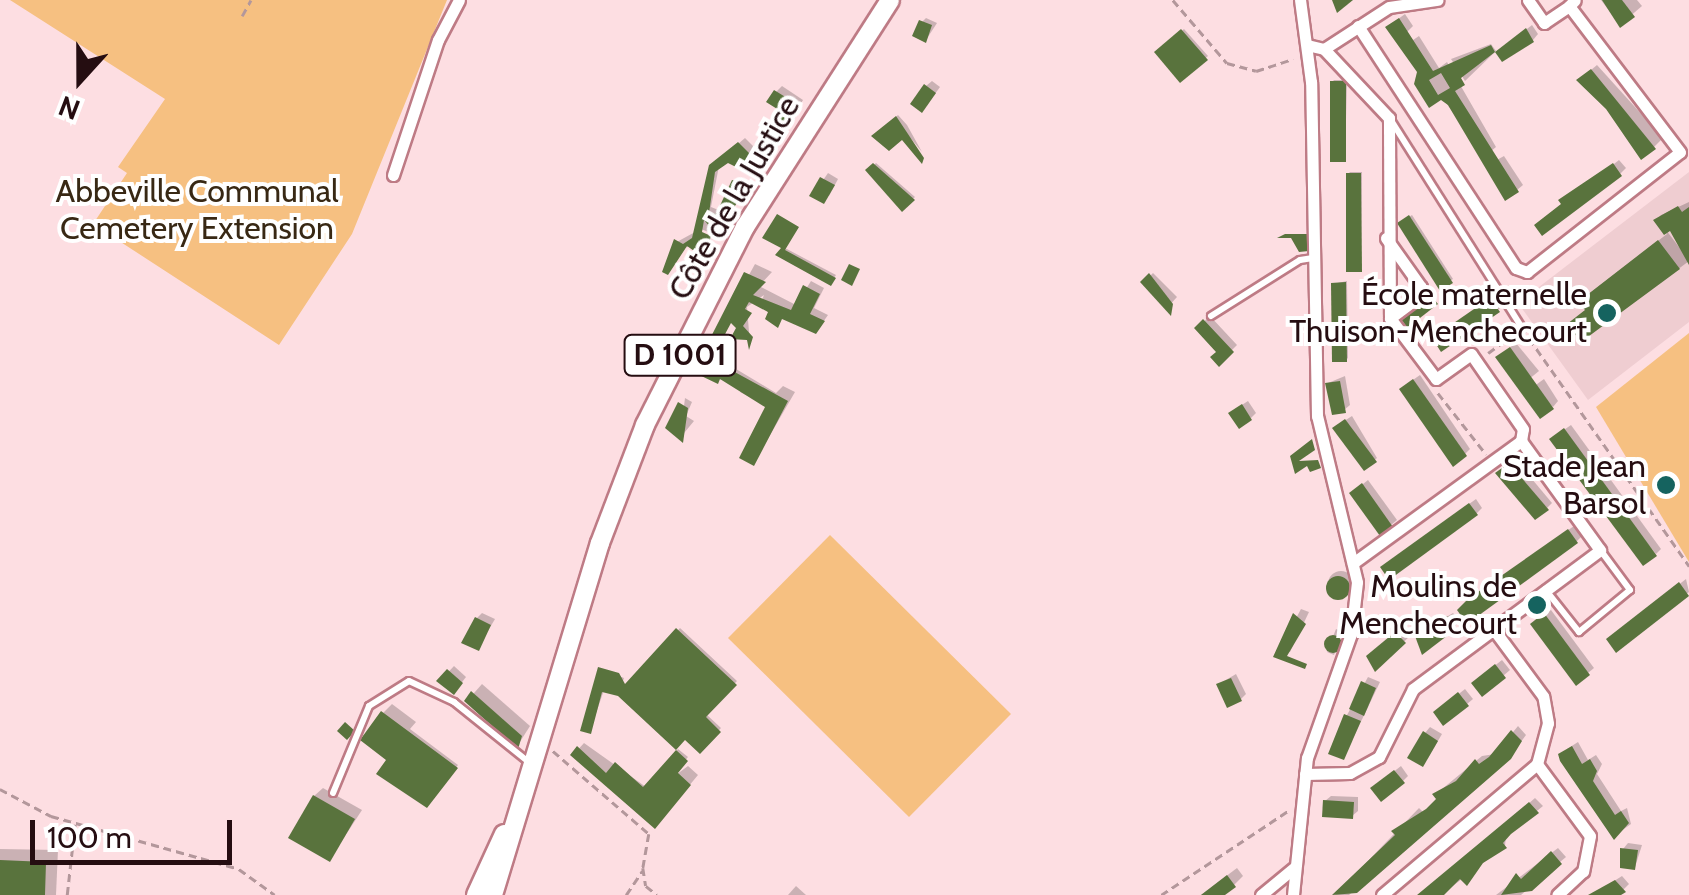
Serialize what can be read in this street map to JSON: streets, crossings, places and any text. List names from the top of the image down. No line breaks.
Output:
{"streets":{"main road":["Côte de la Justice","D 1001"]},"parks":["Abbeville Communal Cemetery Extension"],"places":["École maternelle Thuison-Menchecourt","Stade Jean Barsol","Moulins de Menchecourt"],"scale_bar":"100 m","north":"bottom"}
